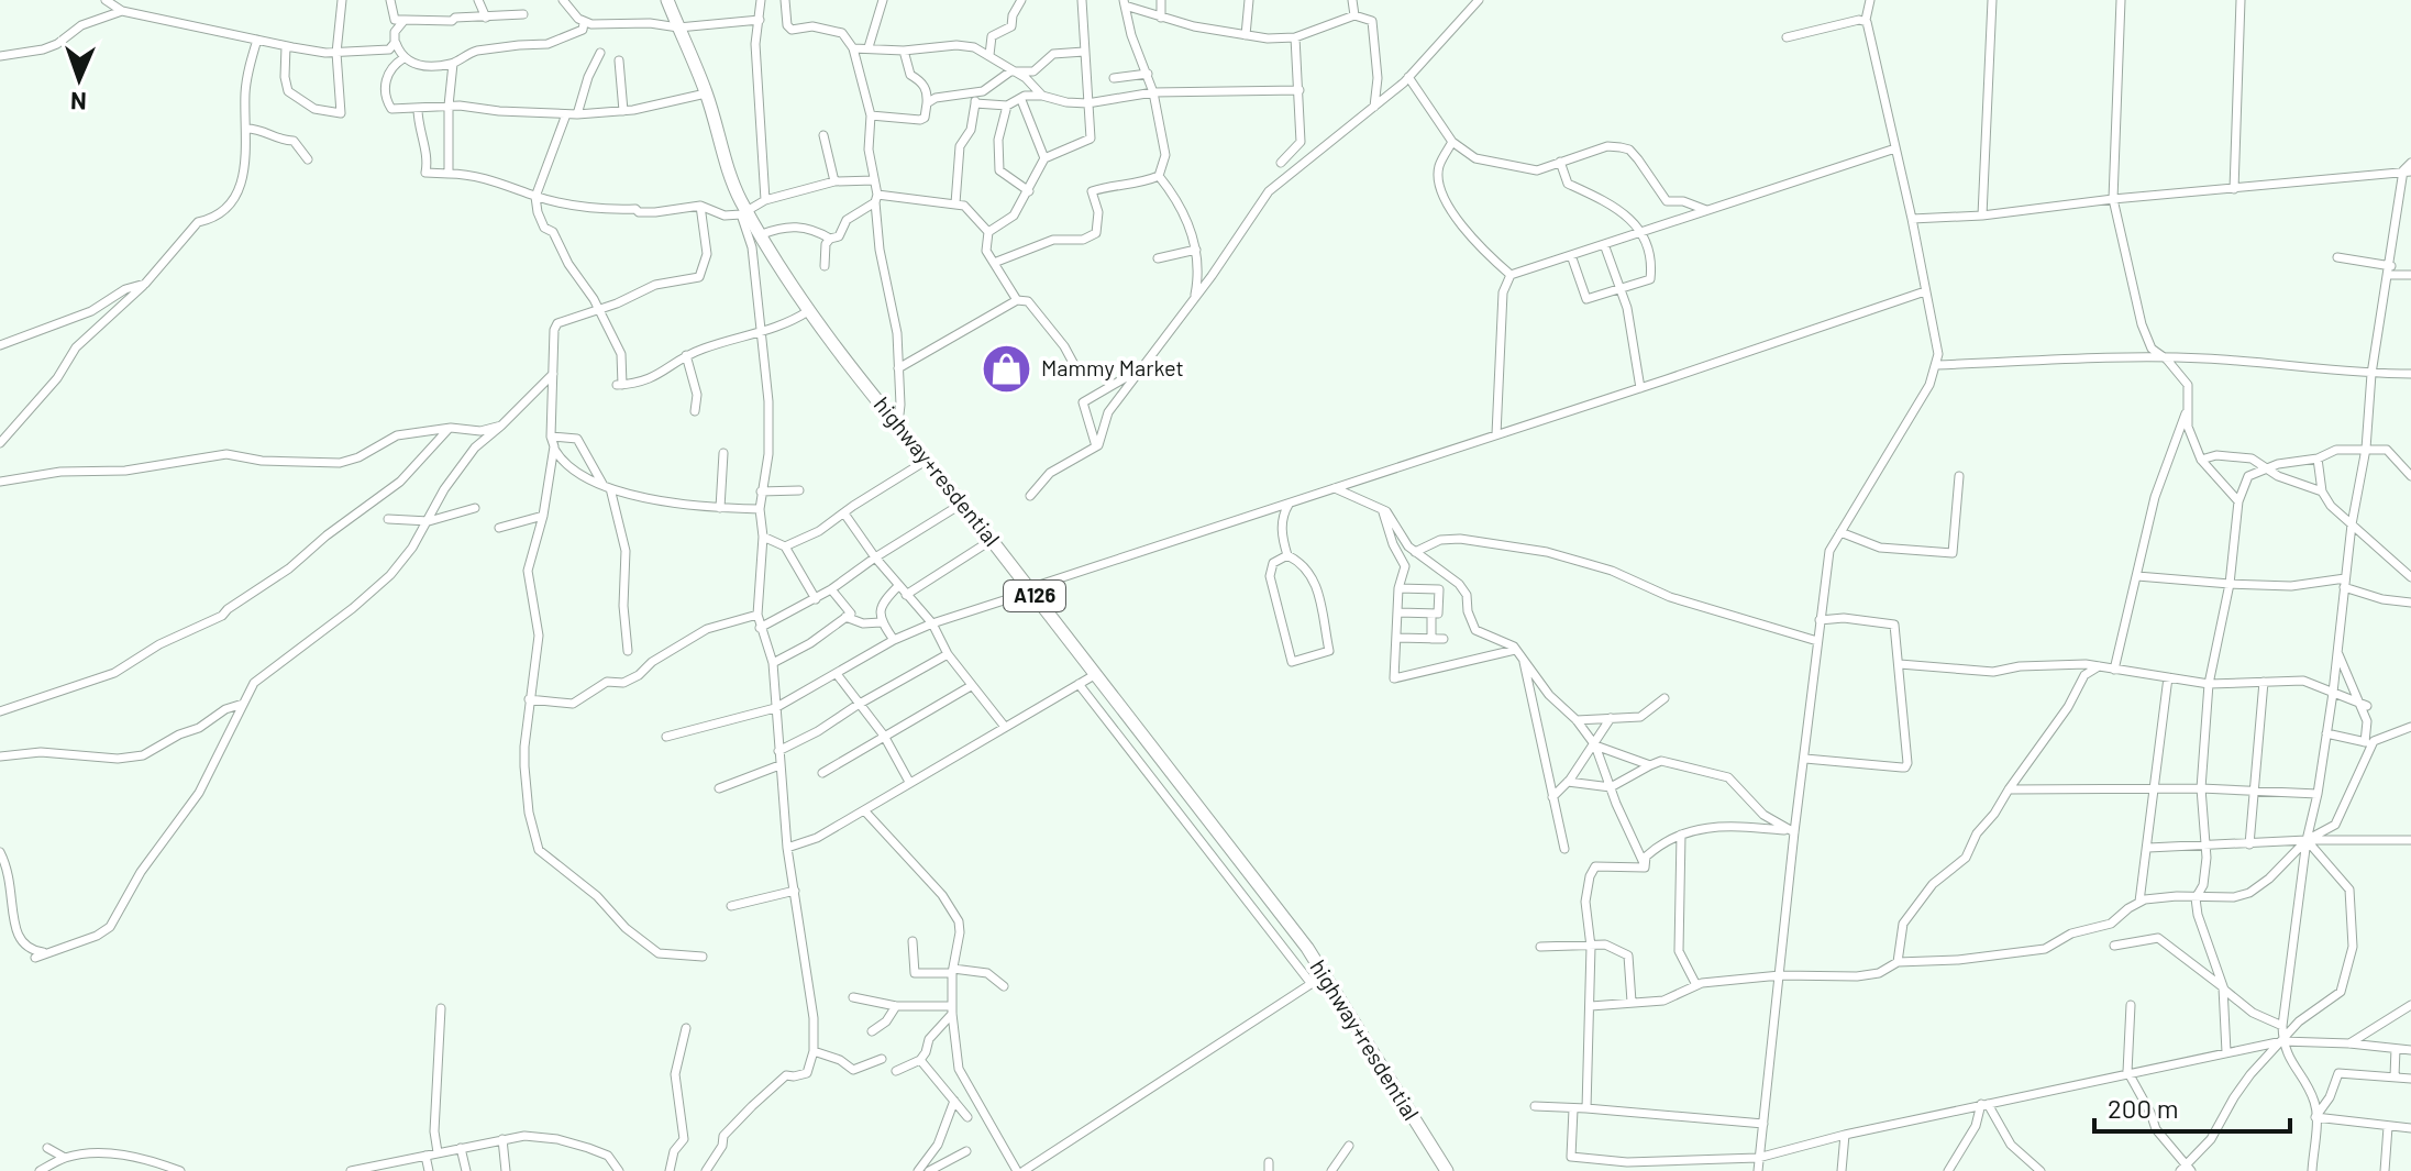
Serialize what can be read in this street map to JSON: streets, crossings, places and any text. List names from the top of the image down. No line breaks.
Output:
{"streets":{"highway":["highway+resdential","A126"]},"places":{"shop":["Mammy Market"]},"scale_bar":"200 m","north":"bottom"}
